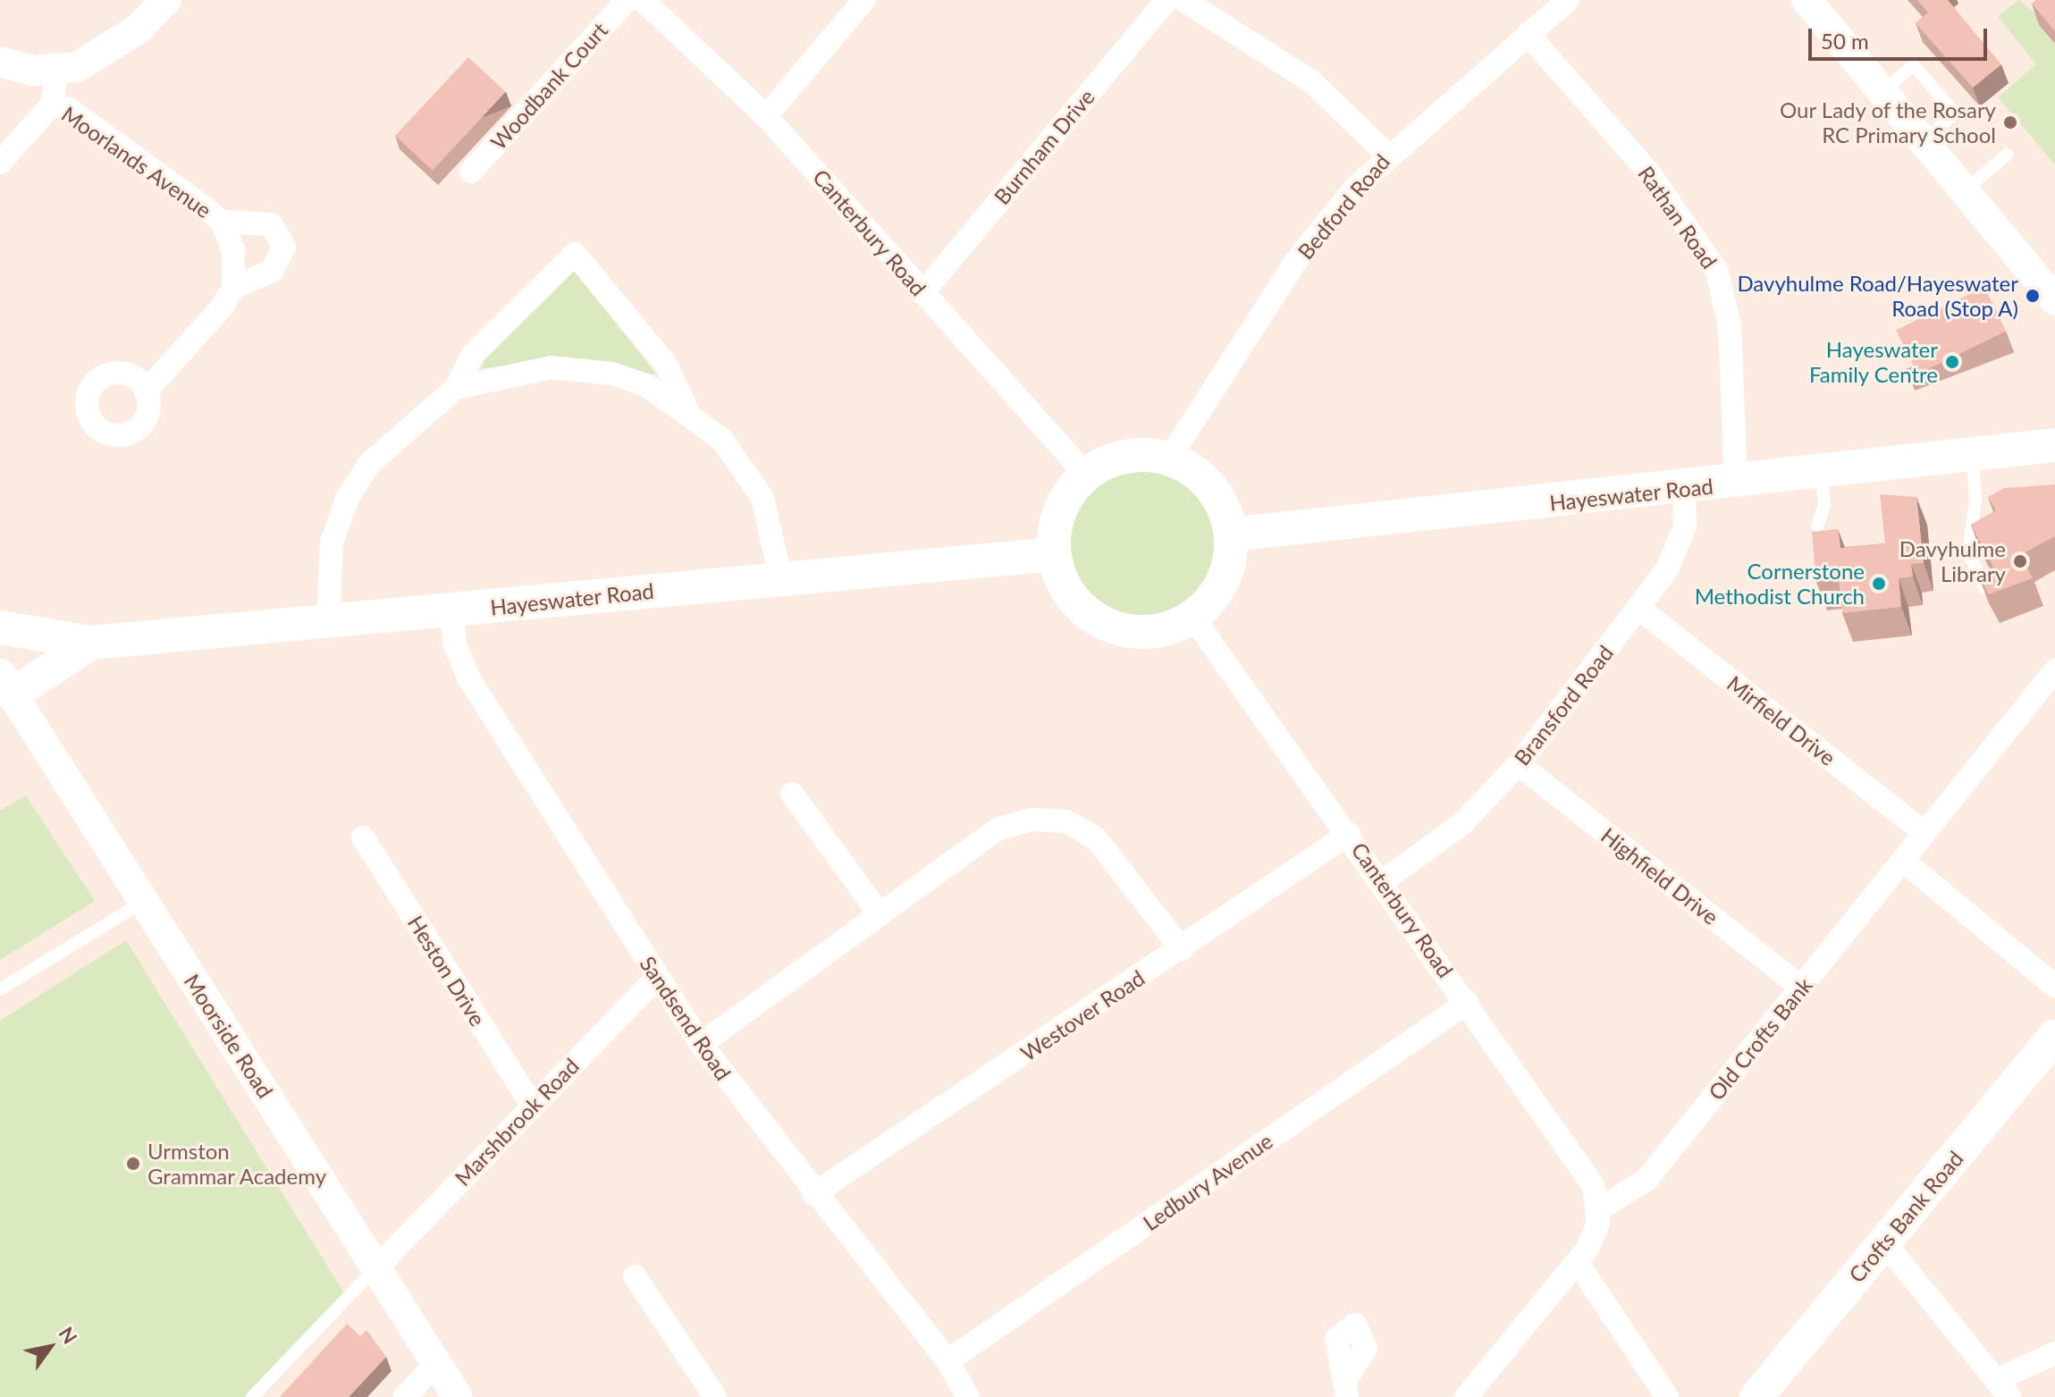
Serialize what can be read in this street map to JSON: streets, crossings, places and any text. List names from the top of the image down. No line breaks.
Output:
{"streets":{"main road":["Hayeswater Road","Crofts Bank Road"],"street":["Woodbank Court","Burnham Drive","Moorlands Avenue","Bedford Road","Rathan Road","Canterbury Road","Bransford Road","Mirfield Drive","Highfield Drive","Heston Drive","Westover Road","Sandsend Road","Moorside Road","Old Crofts Bank","Marshbrook Road","Ledbury Avenue"]},"crossings":[["Burnham Drive","Canterbury Road"],["Bedford Road","Rathan Road"],["Bedford Road","Canterbury Road"],["Bedford Road","Hayeswater Road"],["Rathan Road","Hayeswater Road"],["Canterbury Road","Hayeswater Road"],["Canterbury Road","Bransford Road"],["Canterbury Road","Westover Road"],["Canterbury Road","Old Crofts Bank"],["Canterbury Road","Ledbury Avenue"],["Hayeswater Road","Bransford Road"],["Hayeswater Road","Sandsend Road"],["Hayeswater Road","Moorside Road"],["Bransford Road","Mirfield Drive"],["Bransford Road","Highfield Drive"],["Mirfield Drive","Old Crofts Bank"],["Highfield Drive","Old Crofts Bank"],["Heston Drive","Marshbrook Road"],["Westover Road","Sandsend Road"],["Sandsend Road","Marshbrook Road"],["Sandsend Road","Ledbury Avenue"],["Moorside Road","Marshbrook Road"]],"places":["Our Lady of the Rosary RC Primary School","Davyhulme Road/Hayeswater Road (Stop A)","Hayeswater Family Centre","Davyhulme Library","Cornerstone Methodist Church","Urmston Grammar Academy"],"scale_bar":"50 m","north":"top right"}
